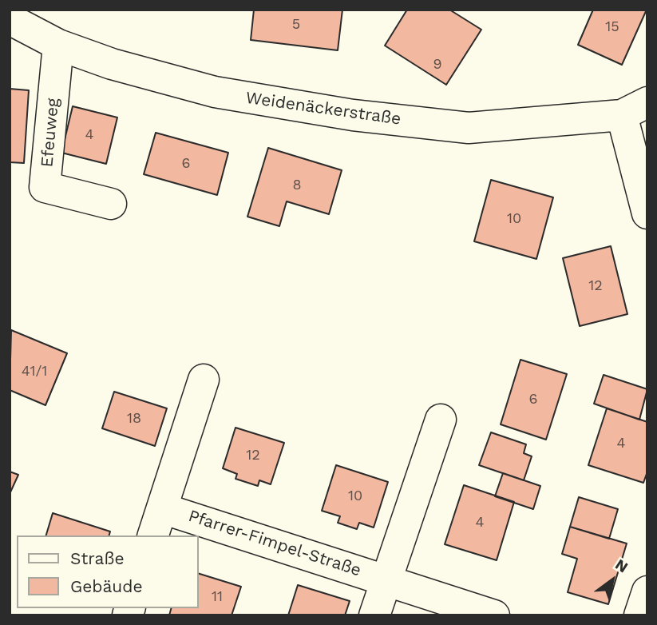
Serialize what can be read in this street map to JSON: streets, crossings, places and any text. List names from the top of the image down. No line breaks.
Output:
{"streets":{"street":["Weidenäckerstraße","Efeuweg","Pfarrer-Fimpel-Straße"]},"crossings":[["Weidenäckerstraße","Efeuweg"]],"house_numbers":["5","15","9","4","6","8","10","12","41/1","6","18","4","12","10","4","11"],"legend":["Straße","Gebäude"],"north":"top right"}
